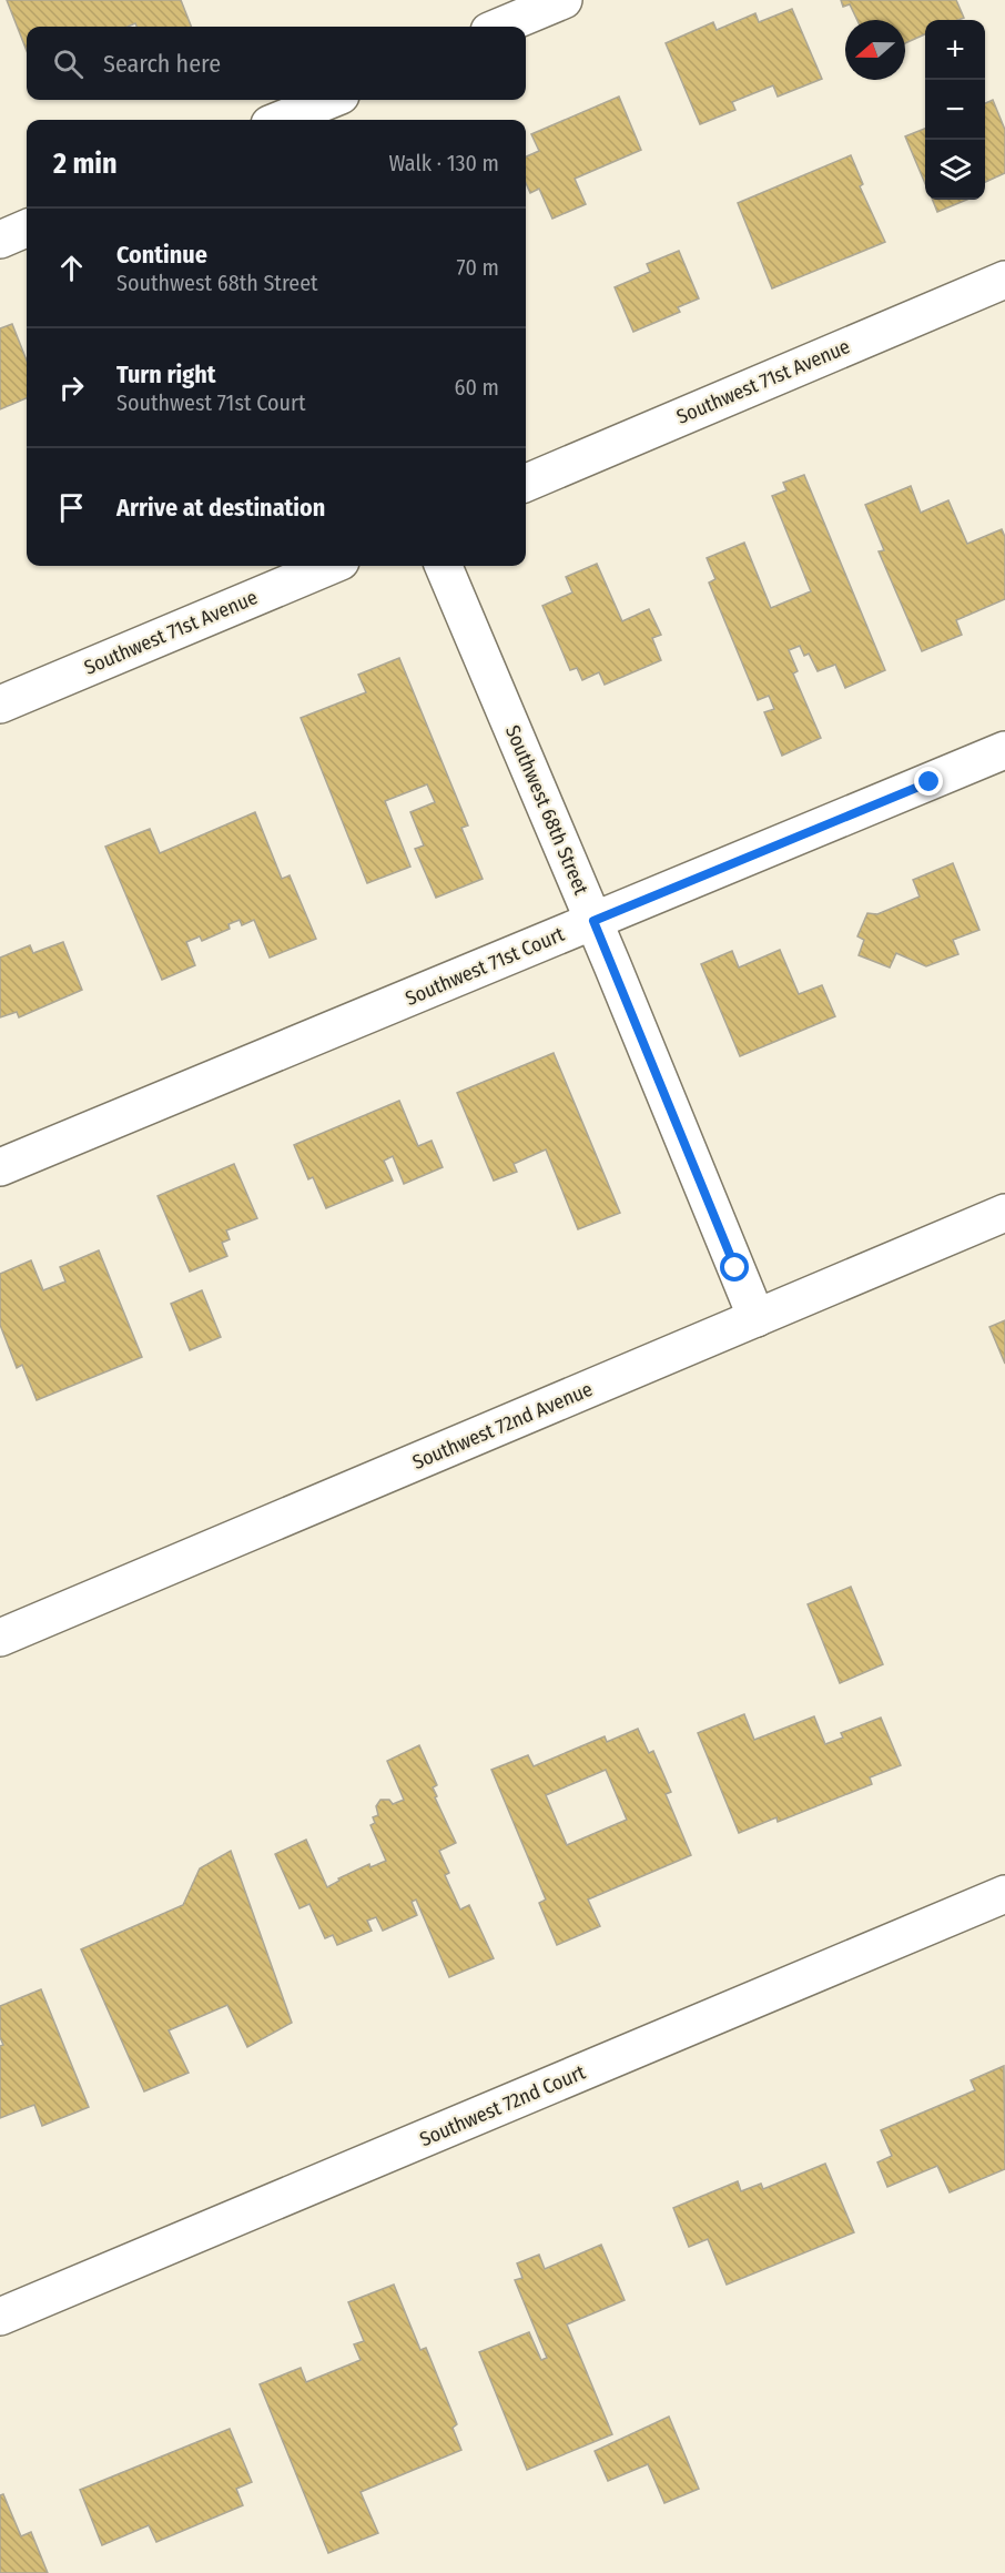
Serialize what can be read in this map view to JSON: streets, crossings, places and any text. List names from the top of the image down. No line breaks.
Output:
{"streets":{"street":["Southwest 71st Avenue","Southwest 68th Street","Southwest 71st Court","Southwest 72nd Avenue","Southwest 72nd Court"]},"crossings":[["Southwest 68th Street","Southwest 71st Court"],["Southwest 68th Street","Southwest 72nd Avenue"]],"north":"left","page":{"map_buttons":["+","−"],"search":"Search here","heading":["2 min","Walk · 130 m"],"list":[["Continue","Southwest 68th Street","70 m"],["Turn right","Southwest 71st Court","60 m"],"Arrive at destination"]}}
